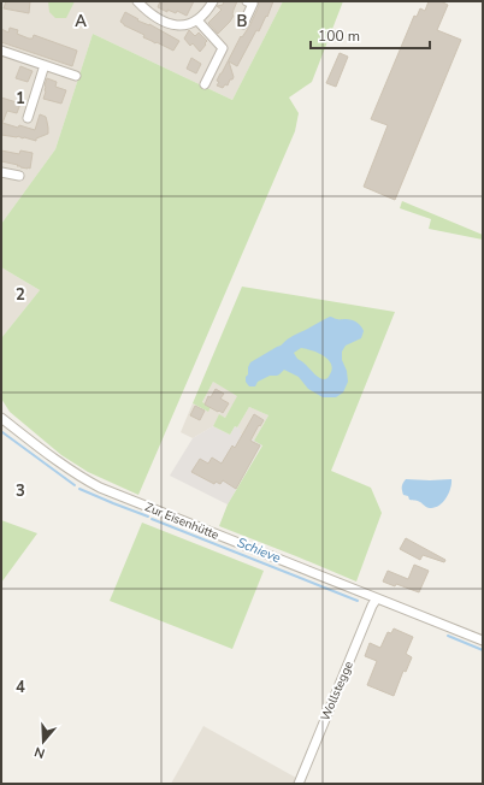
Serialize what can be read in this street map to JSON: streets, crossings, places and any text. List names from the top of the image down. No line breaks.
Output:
{"streets":{"street":["Zur Eisenhütte","Wollstegge"]},"crossings":[["Zur Eisenhütte","Wollstegge"]],"water":["Schieve"],"scale_bar":"100 m","north":"bottom","grid":{"columns":["A","B"],"rows":["1","2","3","4"]}}
